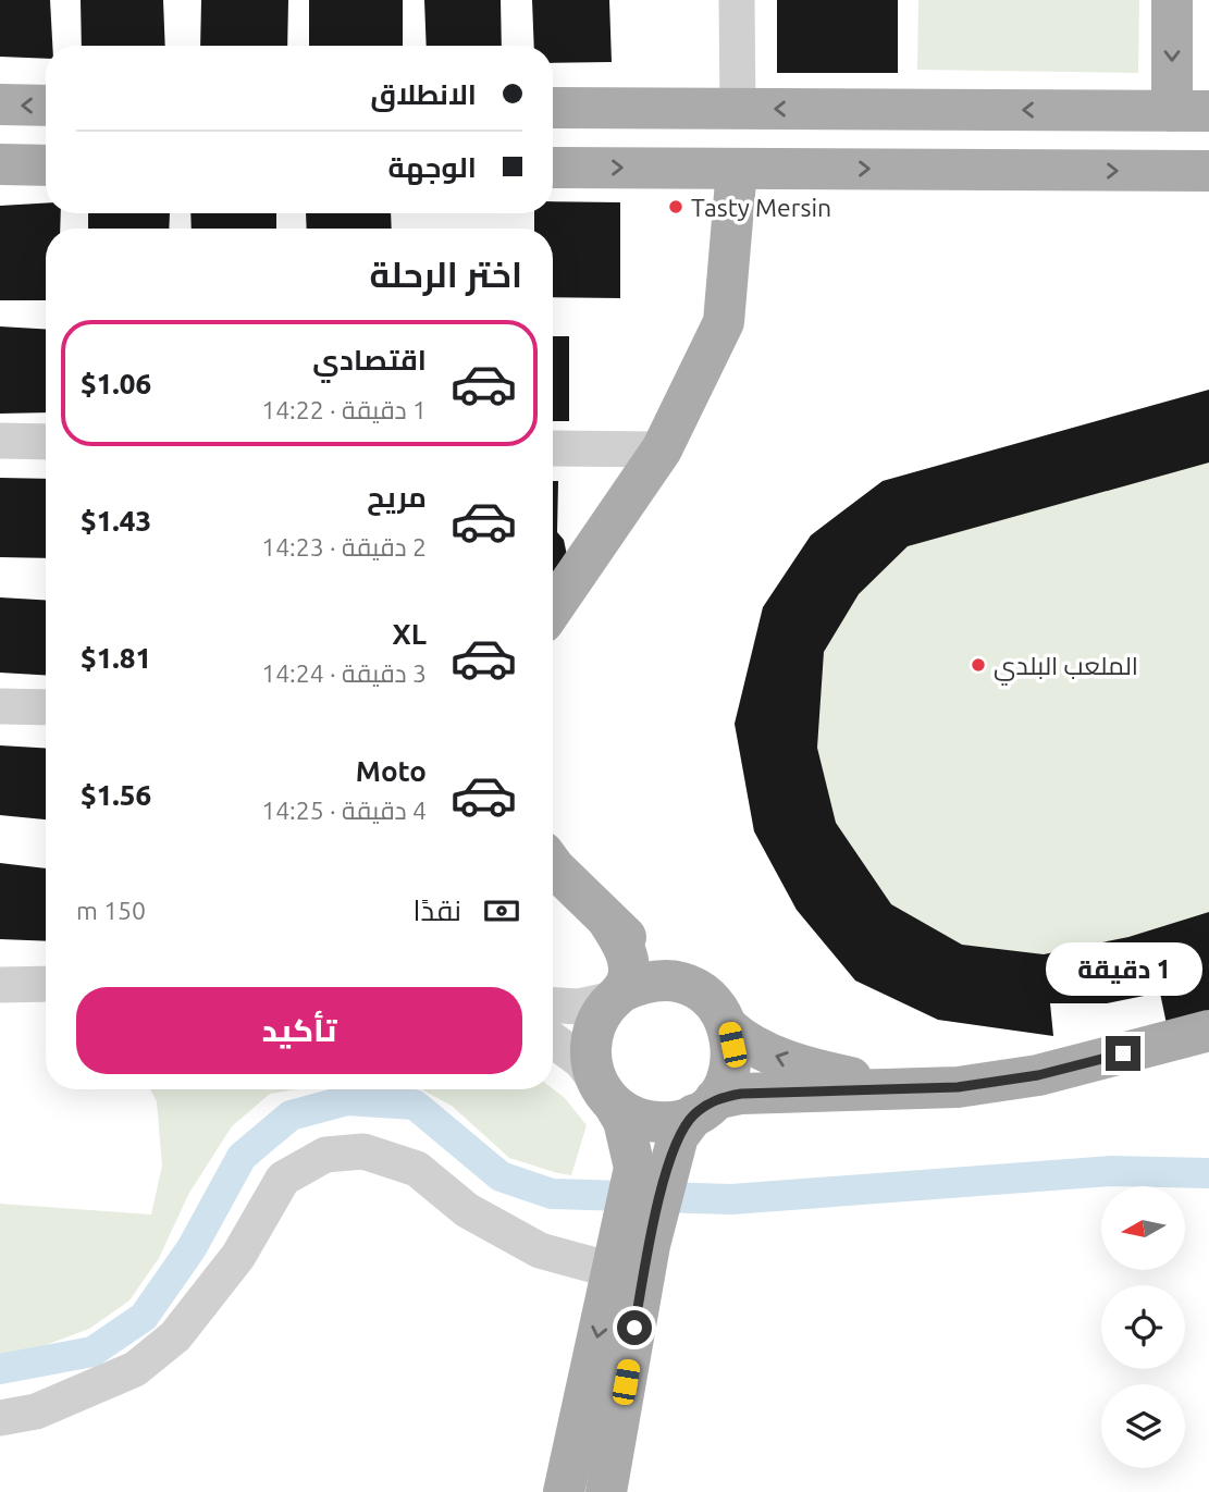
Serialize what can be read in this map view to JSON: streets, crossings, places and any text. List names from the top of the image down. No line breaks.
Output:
{"places":["Tasty Mersin","الملعب البلدي"],"north":"left","page":{"banner":["الانطلاق","الوجهة"],"heading":"اختر الرحلة","list":[{"name":"اقتصادي","note":"1 دقيقة · 14:22","value":"$1.06"},{"name":"مريح","note":"2 دقيقة · 14:23","value":"$1.43"},{"name":"XL","note":"3 دقيقة · 14:24","value":"$1.81"},{"name":"Moto","note":"4 دقيقة · 14:25","value":"$1.56"}],"pay":["نقدًا","150 m"],"bubble":"1 دقيقة","buttons":"تأكيد"}}
